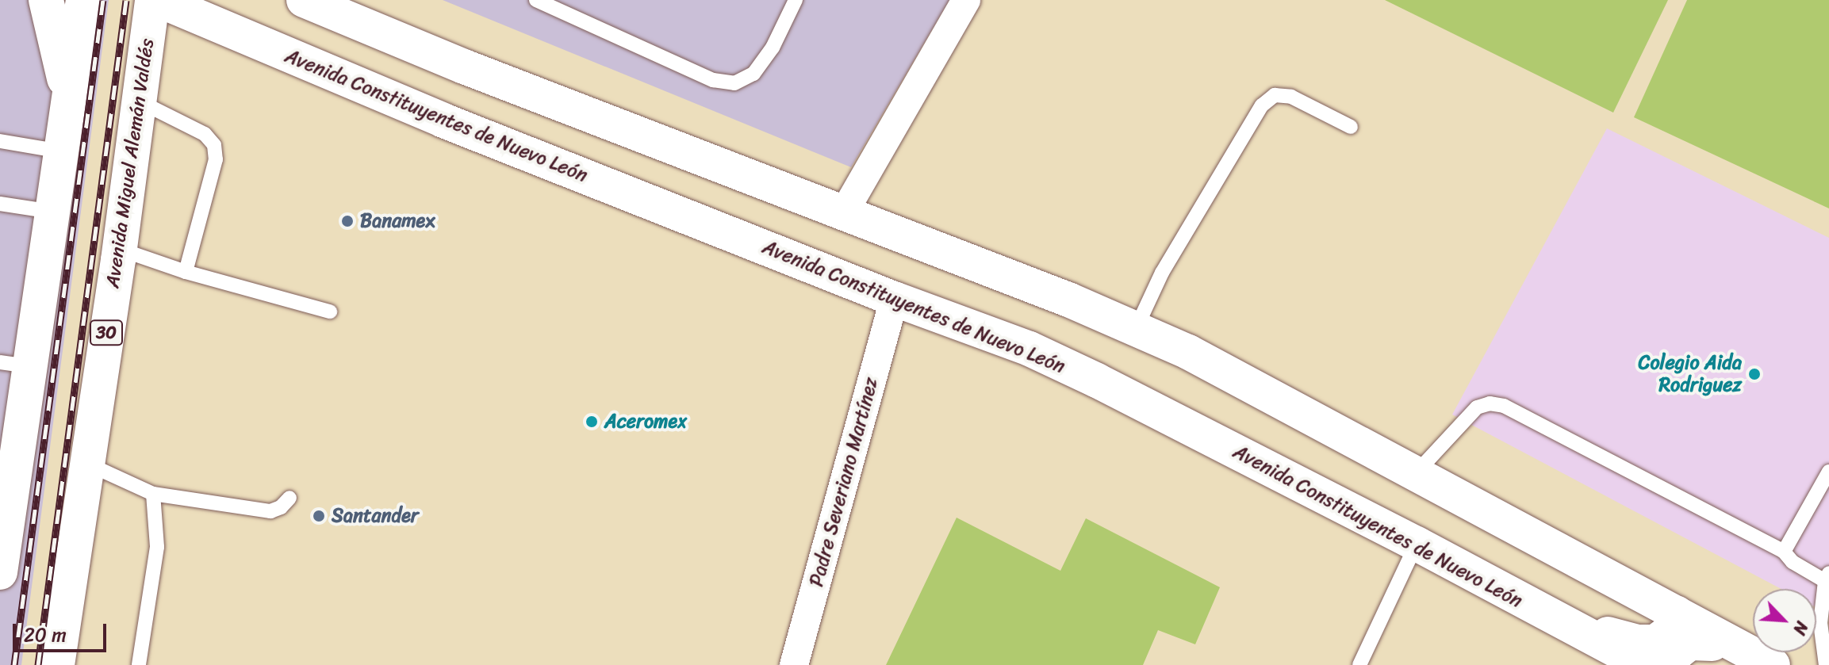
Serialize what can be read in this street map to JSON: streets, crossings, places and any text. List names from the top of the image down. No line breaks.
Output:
{"streets":{"main road":["Avenida Constituyentes de Nuevo León","Avenida Miguel Alemán Valdés","30"],"street":["Padre Severiano Martínez"]},"crossings":[["Avenida Constituyentes de Nuevo León","Padre Severiano Martínez"]],"places":["Banamex","Colegio Aida Rodriguez","Aceromex","Santander"],"scale_bar":"20 m","north":"bottom right"}
